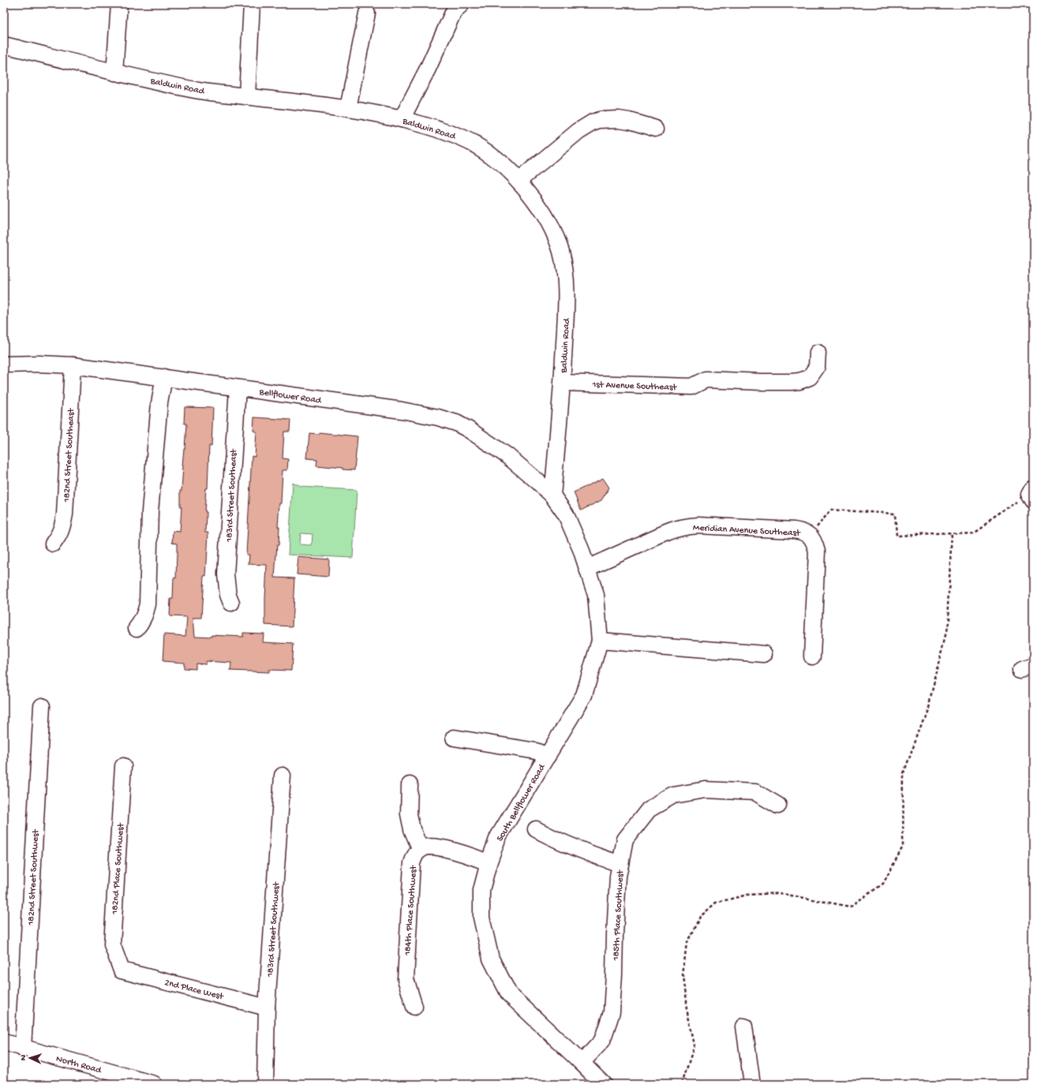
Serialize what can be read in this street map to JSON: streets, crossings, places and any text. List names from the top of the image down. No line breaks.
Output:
{"streets":{"street":["Baldwin Road","1st Avenue Southeast","Bellflower Road","182nd Street Southeast","183rd Street Southeast","Meridian Avenue Southeast","South Bellflower Road","182nd Place Southwest","182nd Street Southwest","184th Place Southwest","185th Place Southwest","183rd Street Southwest","2nd Place West","North Road"]},"crossings":[["Baldwin Road","1st Avenue Southeast"],["Baldwin Road","Bellflower Road"],["Baldwin Road","South Bellflower Road"],["Bellflower Road","182nd Street Southeast"],["Bellflower Road","183rd Street Southeast"],["Bellflower Road","South Bellflower Road"],["Meridian Avenue Southeast","South Bellflower Road"],["South Bellflower Road","185th Place Southwest"],["182nd Place Southwest","2nd Place West"],["182nd Street Southwest","North Road"],["183rd Street Southwest","2nd Place West"]],"north":"left"}
